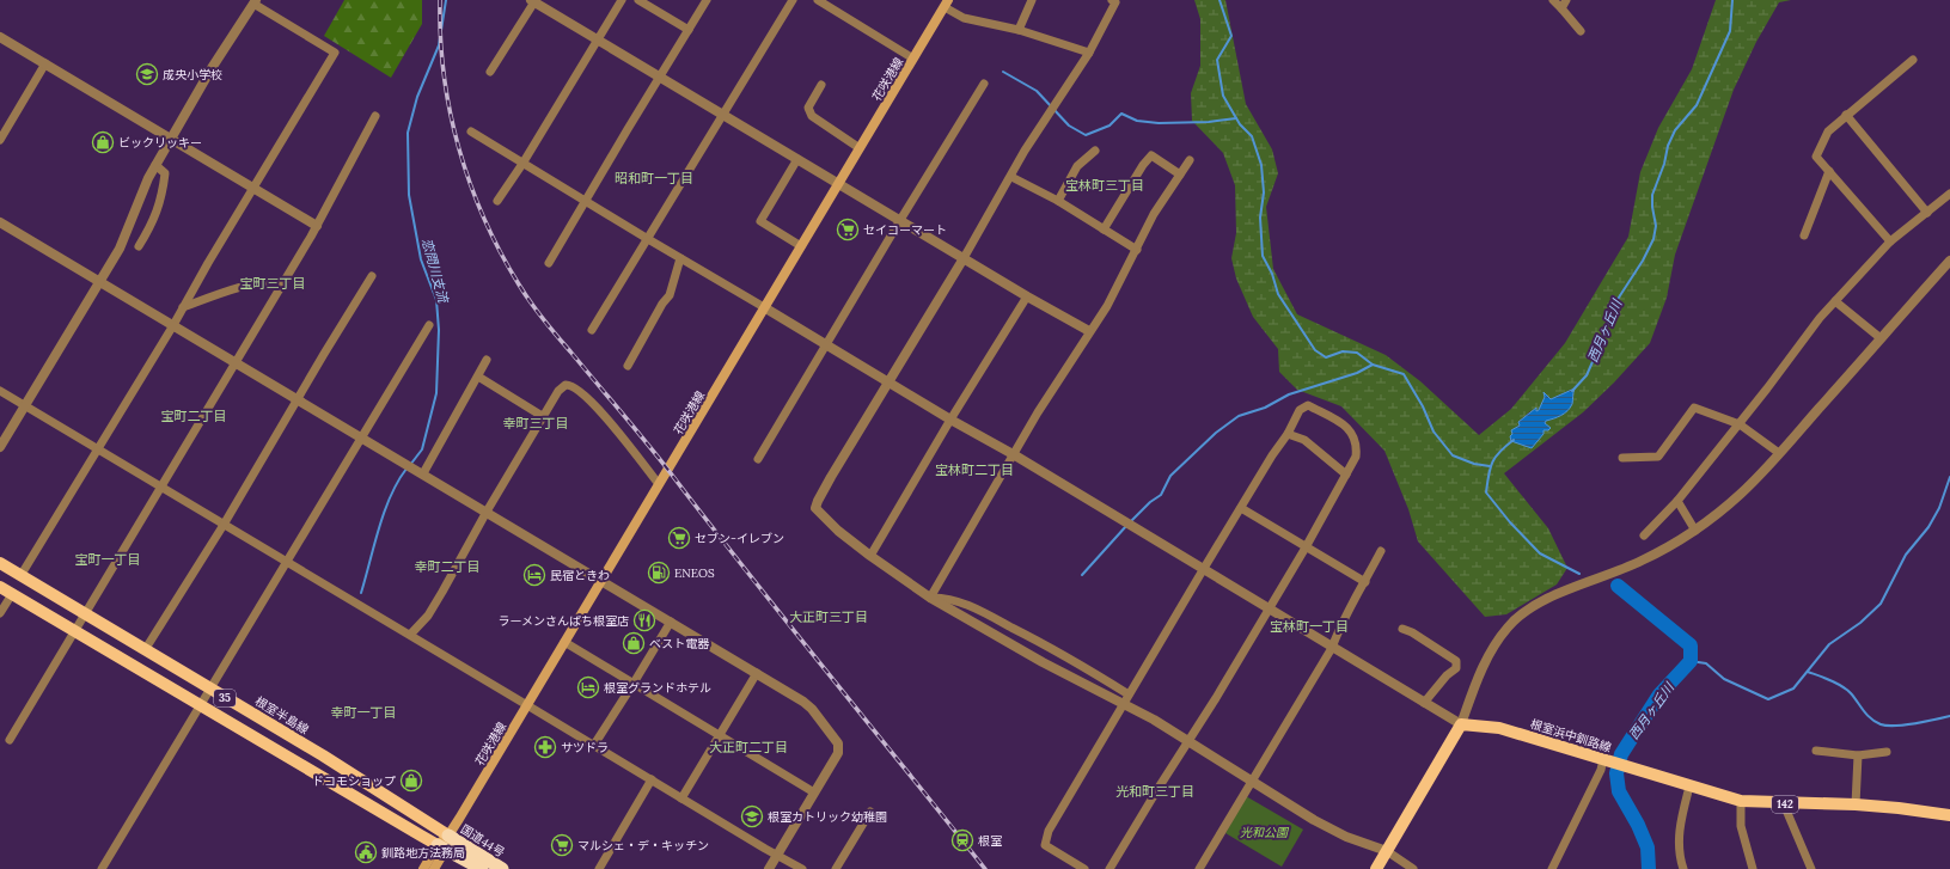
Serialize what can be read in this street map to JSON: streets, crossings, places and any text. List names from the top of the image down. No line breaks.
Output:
{"streets":{"highway":["国道44号"],"main road":["花咲港線","35","根室半島線","根室浜中釧路線","142"]},"crossings":[["花咲港線","35"],["花咲港線","根室半島線"],["花咲港線","国道44号"],["35","国道44号"],["根室半島線","国道44号"]],"districts":["昭和町一丁目","宝林町三丁目","宝町三丁目","宝町二丁目","幸町三丁目","宝林町二丁目","宝町一丁目","幸町二丁目","大正町三丁目","宝林町一丁目","幸町一丁目","大正町二丁目","光和町三丁目"],"water":["恋問川支流","西月ヶ丘川"],"parks":["光和公園"],"places":{"school or university":["成央小学校","根室カトリック幼稚園"],"shop":["ビックリッキー","ベスト電器","ドコモショップ"],"supermarket":["セイコーマート","セブン-イレブン","マルシェ・デ・キッチン"],"fuel station":["ENEOS"],"hotel":["民宿ときわ","根室グランドホテル"],"restaurant":["ラーメンさんぱち根室店"],"pharmacy":["サツドラ"],"station":["根室"],"public building":["釧路地方法務局"]}}
